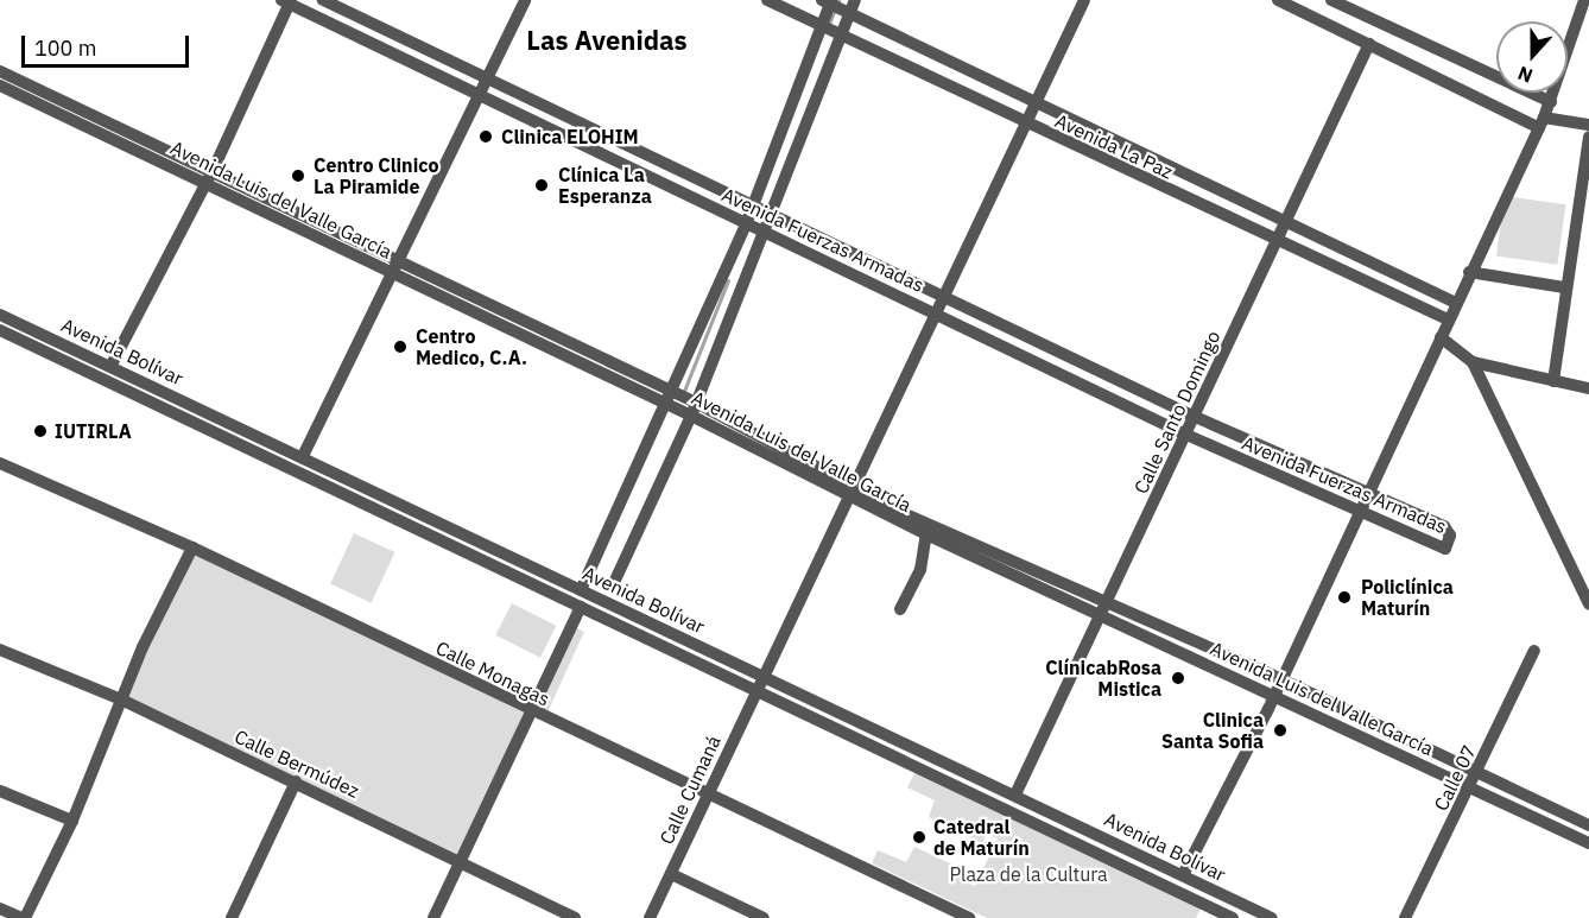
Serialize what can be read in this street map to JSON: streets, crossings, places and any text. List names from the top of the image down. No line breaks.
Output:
{"streets":{"street":["Avenida La Paz","Avenida Luis del Valle García","Avenida Fuerzas Armadas","Avenida Bolívar","Calle Santo Domingo","Calle Monagas","Calle Bermúdez","Calle 07","Calle Cumaná"]},"crossings":[["Avenida La Paz","Calle Santo Domingo"],["Avenida La Paz","Calle Cumaná"],["Avenida Luis del Valle García","Calle Santo Domingo"],["Avenida Luis del Valle García","Calle 07"],["Avenida Luis del Valle García","Calle Cumaná"],["Avenida Fuerzas Armadas","Calle Santo Domingo"],["Avenida Fuerzas Armadas","Calle Cumaná"],["Avenida Bolívar","Calle Santo Domingo"],["Avenida Bolívar","Calle Cumaná"],["Calle Monagas","Calle Cumaná"]],"districts":["Las Avenidas"],"parks":["Plaza de la Cultura"],"places":["Clinica ELOHIM","Centro Clinico La Piramide","Clínica La Esperanza","Centro Medico, C.A.","IUTIRLA","Policlínica Maturín","ClínicabRosa Mistica","Clinica Santa Sofia","Catedral de Maturín"],"scale_bar":"100 m","north":"bottom"}
